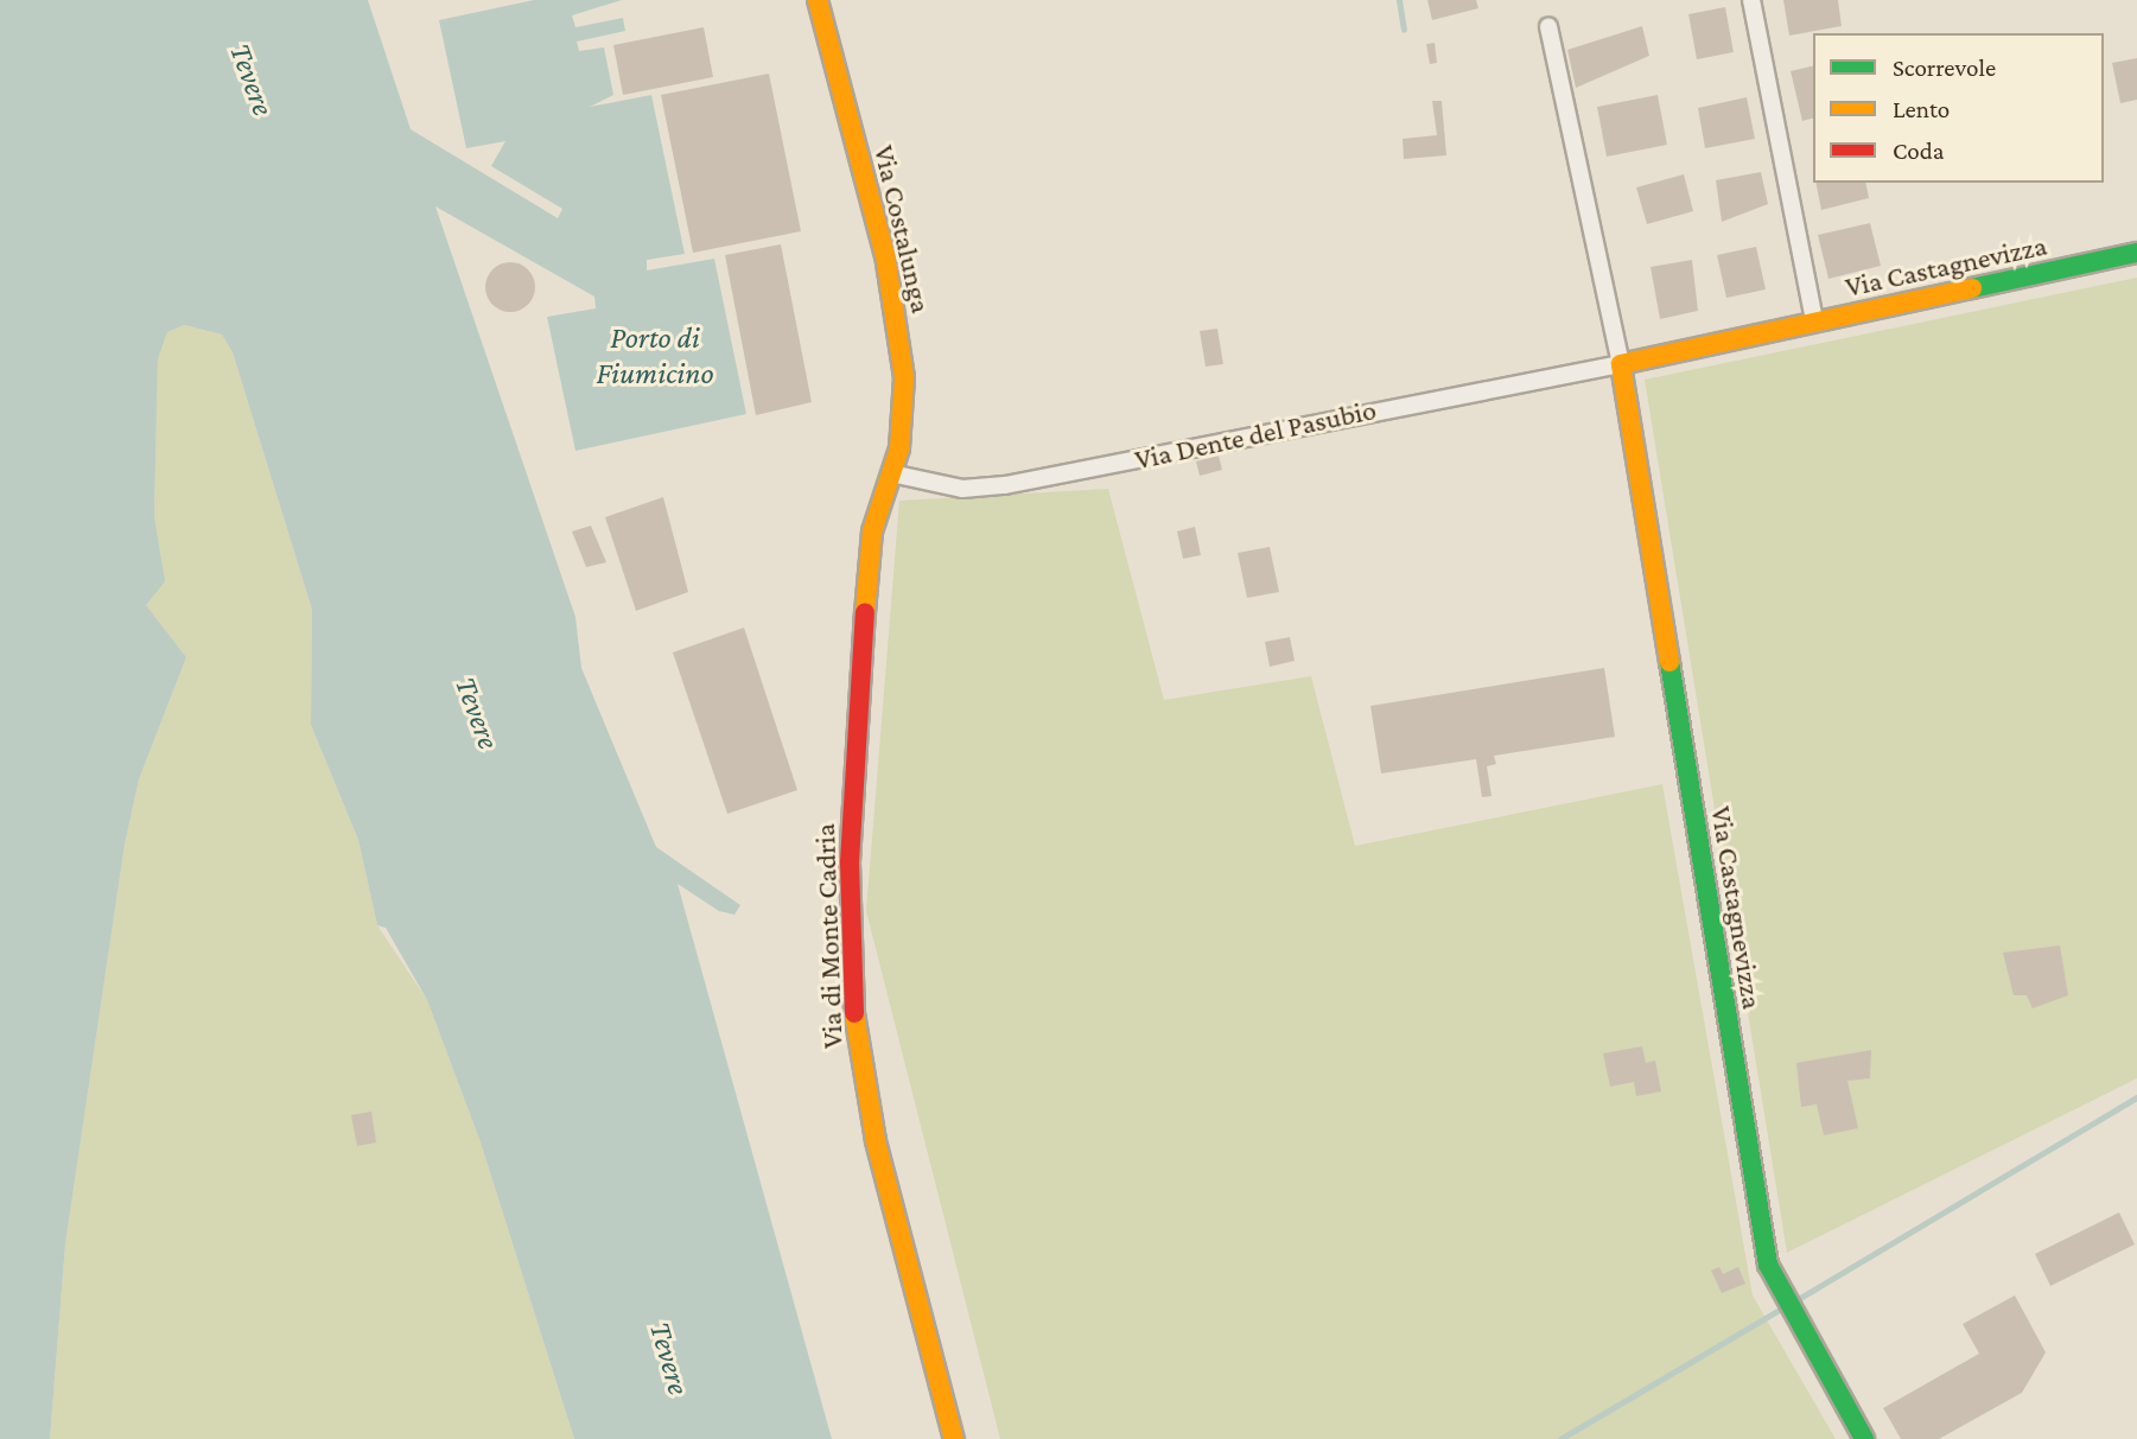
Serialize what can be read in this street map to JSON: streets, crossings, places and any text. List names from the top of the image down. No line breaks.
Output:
{"streets":{"street":["Via Costalunga","Via Castagnevizza","Via Dente del Pasubio","Via di Monte Cadria"]},"crossings":[["Via Costalunga","Via Dente del Pasubio"],["Via Costalunga","Via di Monte Cadria"],["Via Castagnevizza","Via Dente del Pasubio"],["Via Dente del Pasubio","Via di Monte Cadria"]],"water":["Tevere","Porto di Fiumicino"],"legend":["Scorrevole","Lento","Coda"]}
